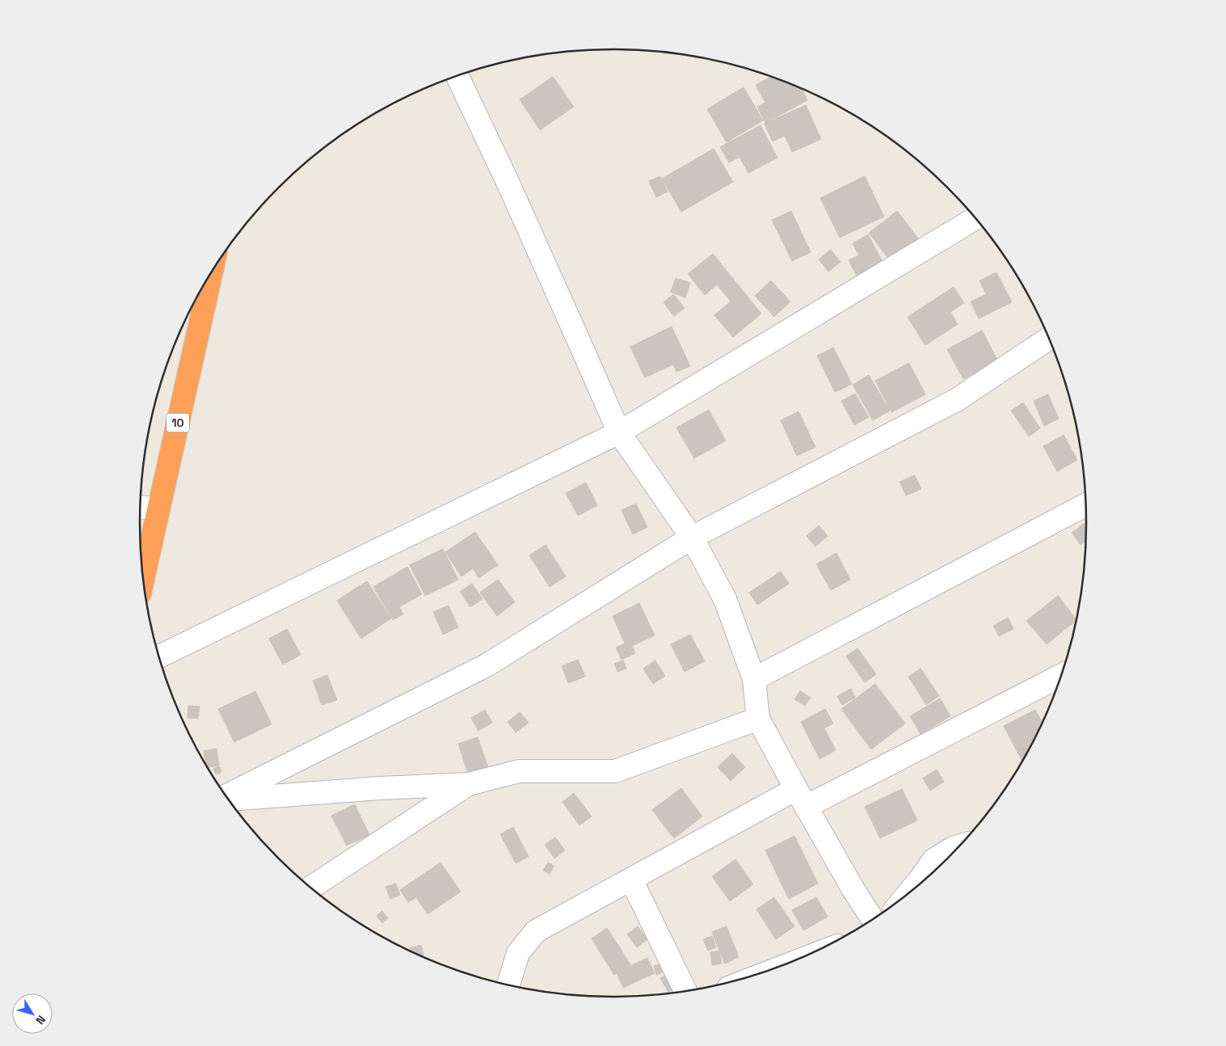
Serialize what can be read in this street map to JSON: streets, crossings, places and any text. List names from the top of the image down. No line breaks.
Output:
{"streets":{"highway":["10"]},"north":"bottom right"}
